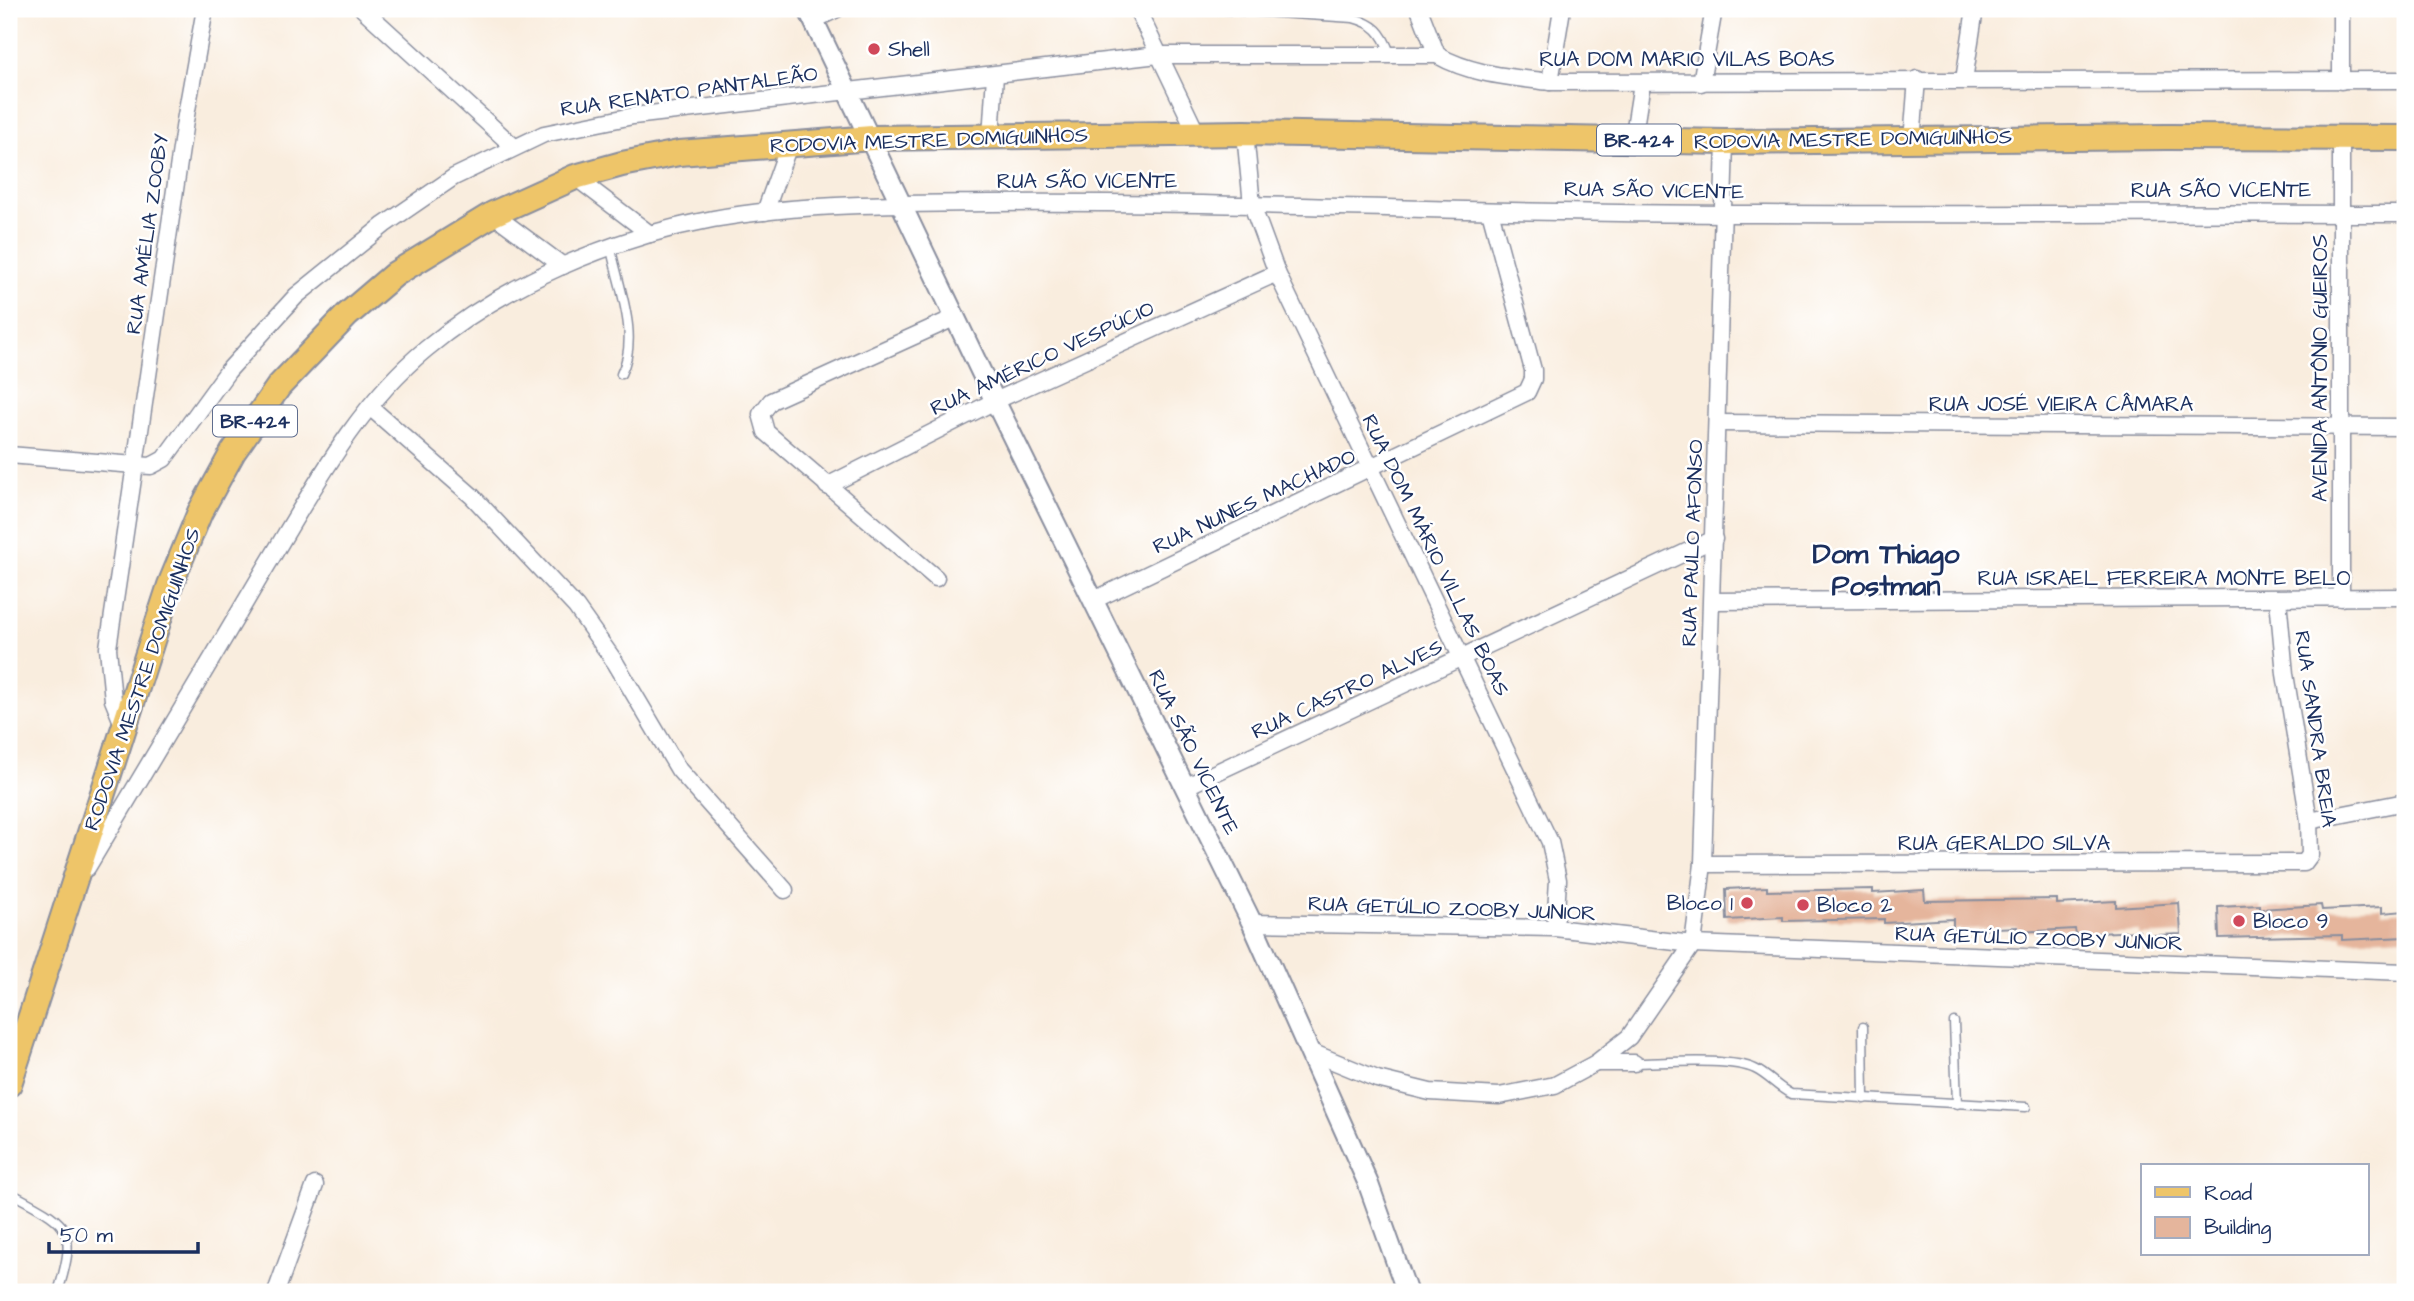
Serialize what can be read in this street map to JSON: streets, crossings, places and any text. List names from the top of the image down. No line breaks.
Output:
{"streets":{"main road":["RODOVIA MESTRE DOMIGUINHOS","BR-424"],"street":["RUA DOM MARIO VILAS BOAS","RUA RENATO PANTALEÃO","RUA SÃO VICENTE","RUA AMÉLIA ZOOBY","RUA AMÉRICO VESPÚCIO","AVENIDA ANTÔNIO GUEIROS","RUA JOSÉ VIEIRA CÂMARA","RUA NUNES MACHADO","RUA PAULO AFONSO","RUA DOM MÁRIO VILLAS BOAS","RUA ISRAEL FERREIRA MONTE BELO","RUA CASTRO ALVES","RUA SANDRA BREIA","RUA GERALDO SILVA","RUA GETÚLIO ZOOBY JUNIOR"]},"crossings":[["RUA DOM MARIO VILAS BOAS","RUA RENATO PANTALEÃO"],["RUA DOM MARIO VILAS BOAS","RUA SÃO VICENTE"],["RUA RENATO PANTALEÃO","RUA SÃO VICENTE"],["RUA RENATO PANTALEÃO","RUA AMÉLIA ZOOBY"],["RODOVIA MESTRE DOMIGUINHOS","RUA SÃO VICENTE"],["RODOVIA MESTRE DOMIGUINHOS","AVENIDA ANTÔNIO GUEIROS"],["RODOVIA MESTRE DOMIGUINHOS","RUA PAULO AFONSO"],["RODOVIA MESTRE DOMIGUINHOS","RUA DOM MÁRIO VILLAS BOAS"],["RUA SÃO VICENTE","RUA AMÉRICO VESPÚCIO"],["RUA SÃO VICENTE","AVENIDA ANTÔNIO GUEIROS"],["RUA SÃO VICENTE","RUA NUNES MACHADO"],["RUA SÃO VICENTE","RUA PAULO AFONSO"],["RUA SÃO VICENTE","RUA DOM MÁRIO VILLAS BOAS"],["RUA SÃO VICENTE","RUA CASTRO ALVES"],["RUA SÃO VICENTE","RUA GETÚLIO ZOOBY JUNIOR"],["RUA AMÉRICO VESPÚCIO","RUA DOM MÁRIO VILLAS BOAS"],["AVENIDA ANTÔNIO GUEIROS","RUA JOSÉ VIEIRA CÂMARA"],["AVENIDA ANTÔNIO GUEIROS","RUA ISRAEL FERREIRA MONTE BELO"],["RUA JOSÉ VIEIRA CÂMARA","RUA PAULO AFONSO"],["RUA NUNES MACHADO","RUA DOM MÁRIO VILLAS BOAS"],["RUA PAULO AFONSO","RUA ISRAEL FERREIRA MONTE BELO"],["RUA PAULO AFONSO","RUA CASTRO ALVES"],["RUA PAULO AFONSO","RUA GERALDO SILVA"],["RUA PAULO AFONSO","RUA GETÚLIO ZOOBY JUNIOR"],["RUA DOM MÁRIO VILLAS BOAS","RUA CASTRO ALVES"],["RUA DOM MÁRIO VILLAS BOAS","RUA GETÚLIO ZOOBY JUNIOR"],["RUA ISRAEL FERREIRA MONTE BELO","RUA SANDRA BREIA"],["RUA SANDRA BREIA","RUA GERALDO SILVA"]],"districts":["Dom Thiago Postman"],"places":["Shell","Bloco 1","Bloco 2","Bloco 9"],"legend":["Road","Building"],"scale_bar":"50 m"}
